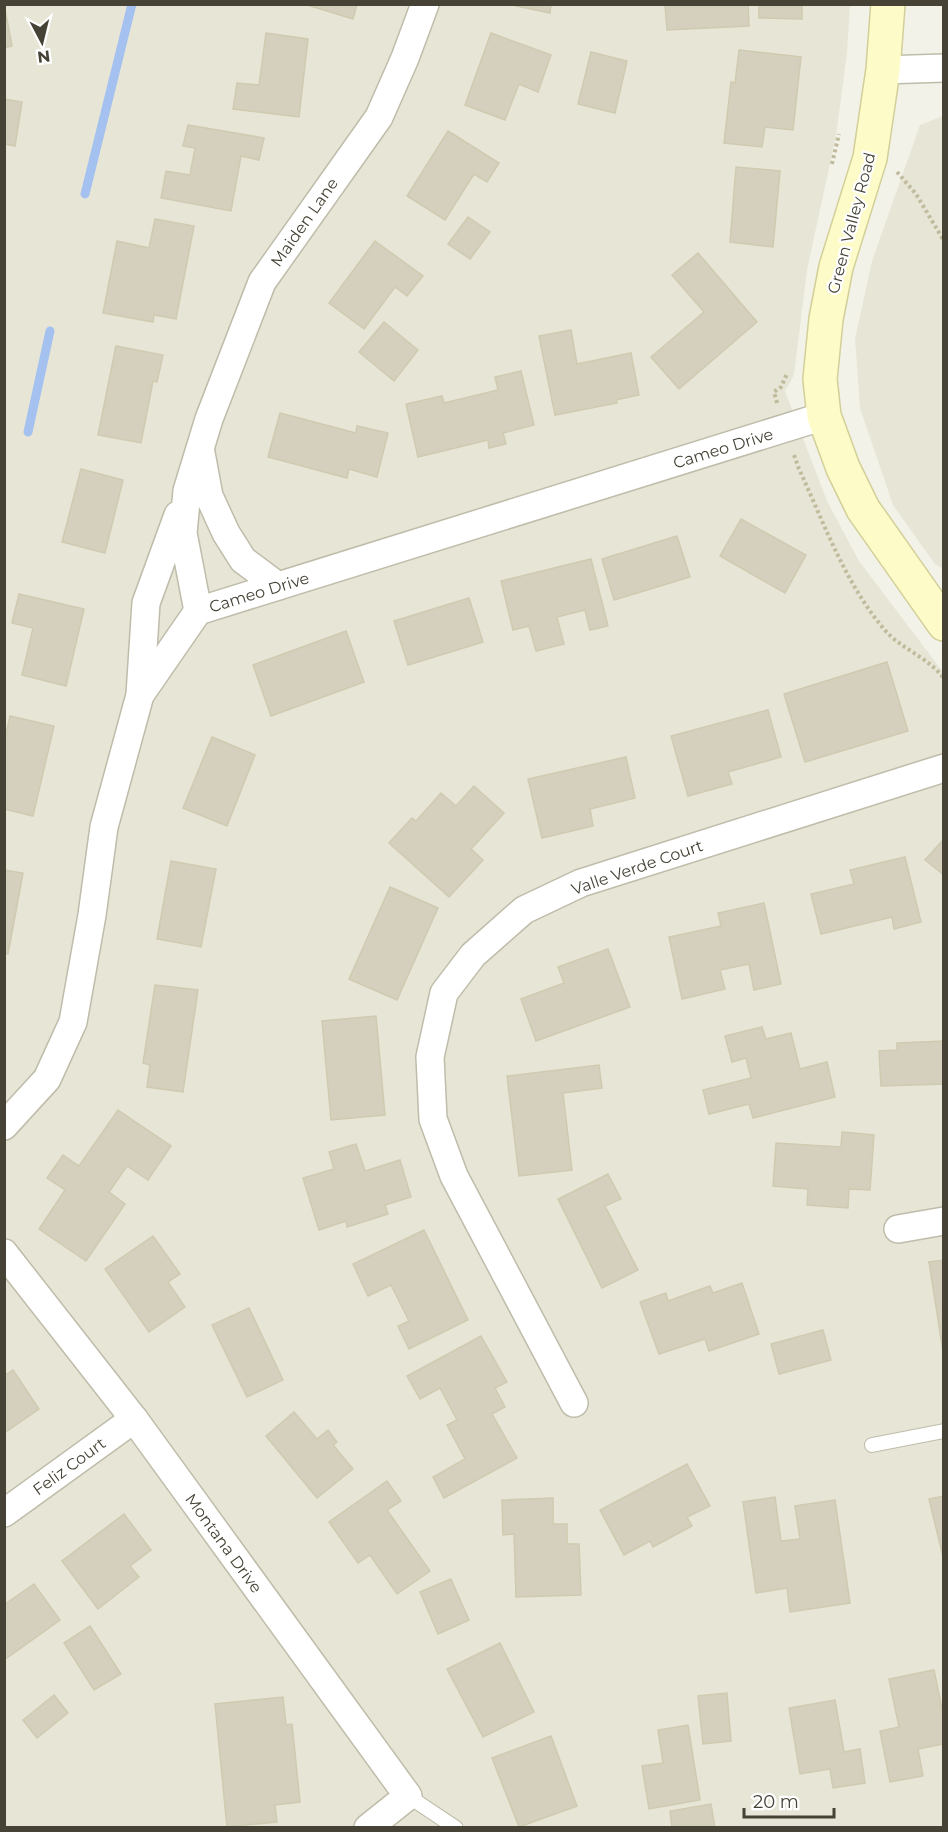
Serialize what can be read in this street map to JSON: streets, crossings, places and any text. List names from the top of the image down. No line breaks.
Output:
{"streets":{"street":["Maiden Lane","Green Valley Road","Cameo Drive","Valle Verde Court","Feliz Court","Montana Drive"]},"crossings":[["Maiden Lane","Cameo Drive"],["Green Valley Road","Cameo Drive"],["Feliz Court","Montana Drive"]],"scale_bar":"20 m","north":"bottom"}
